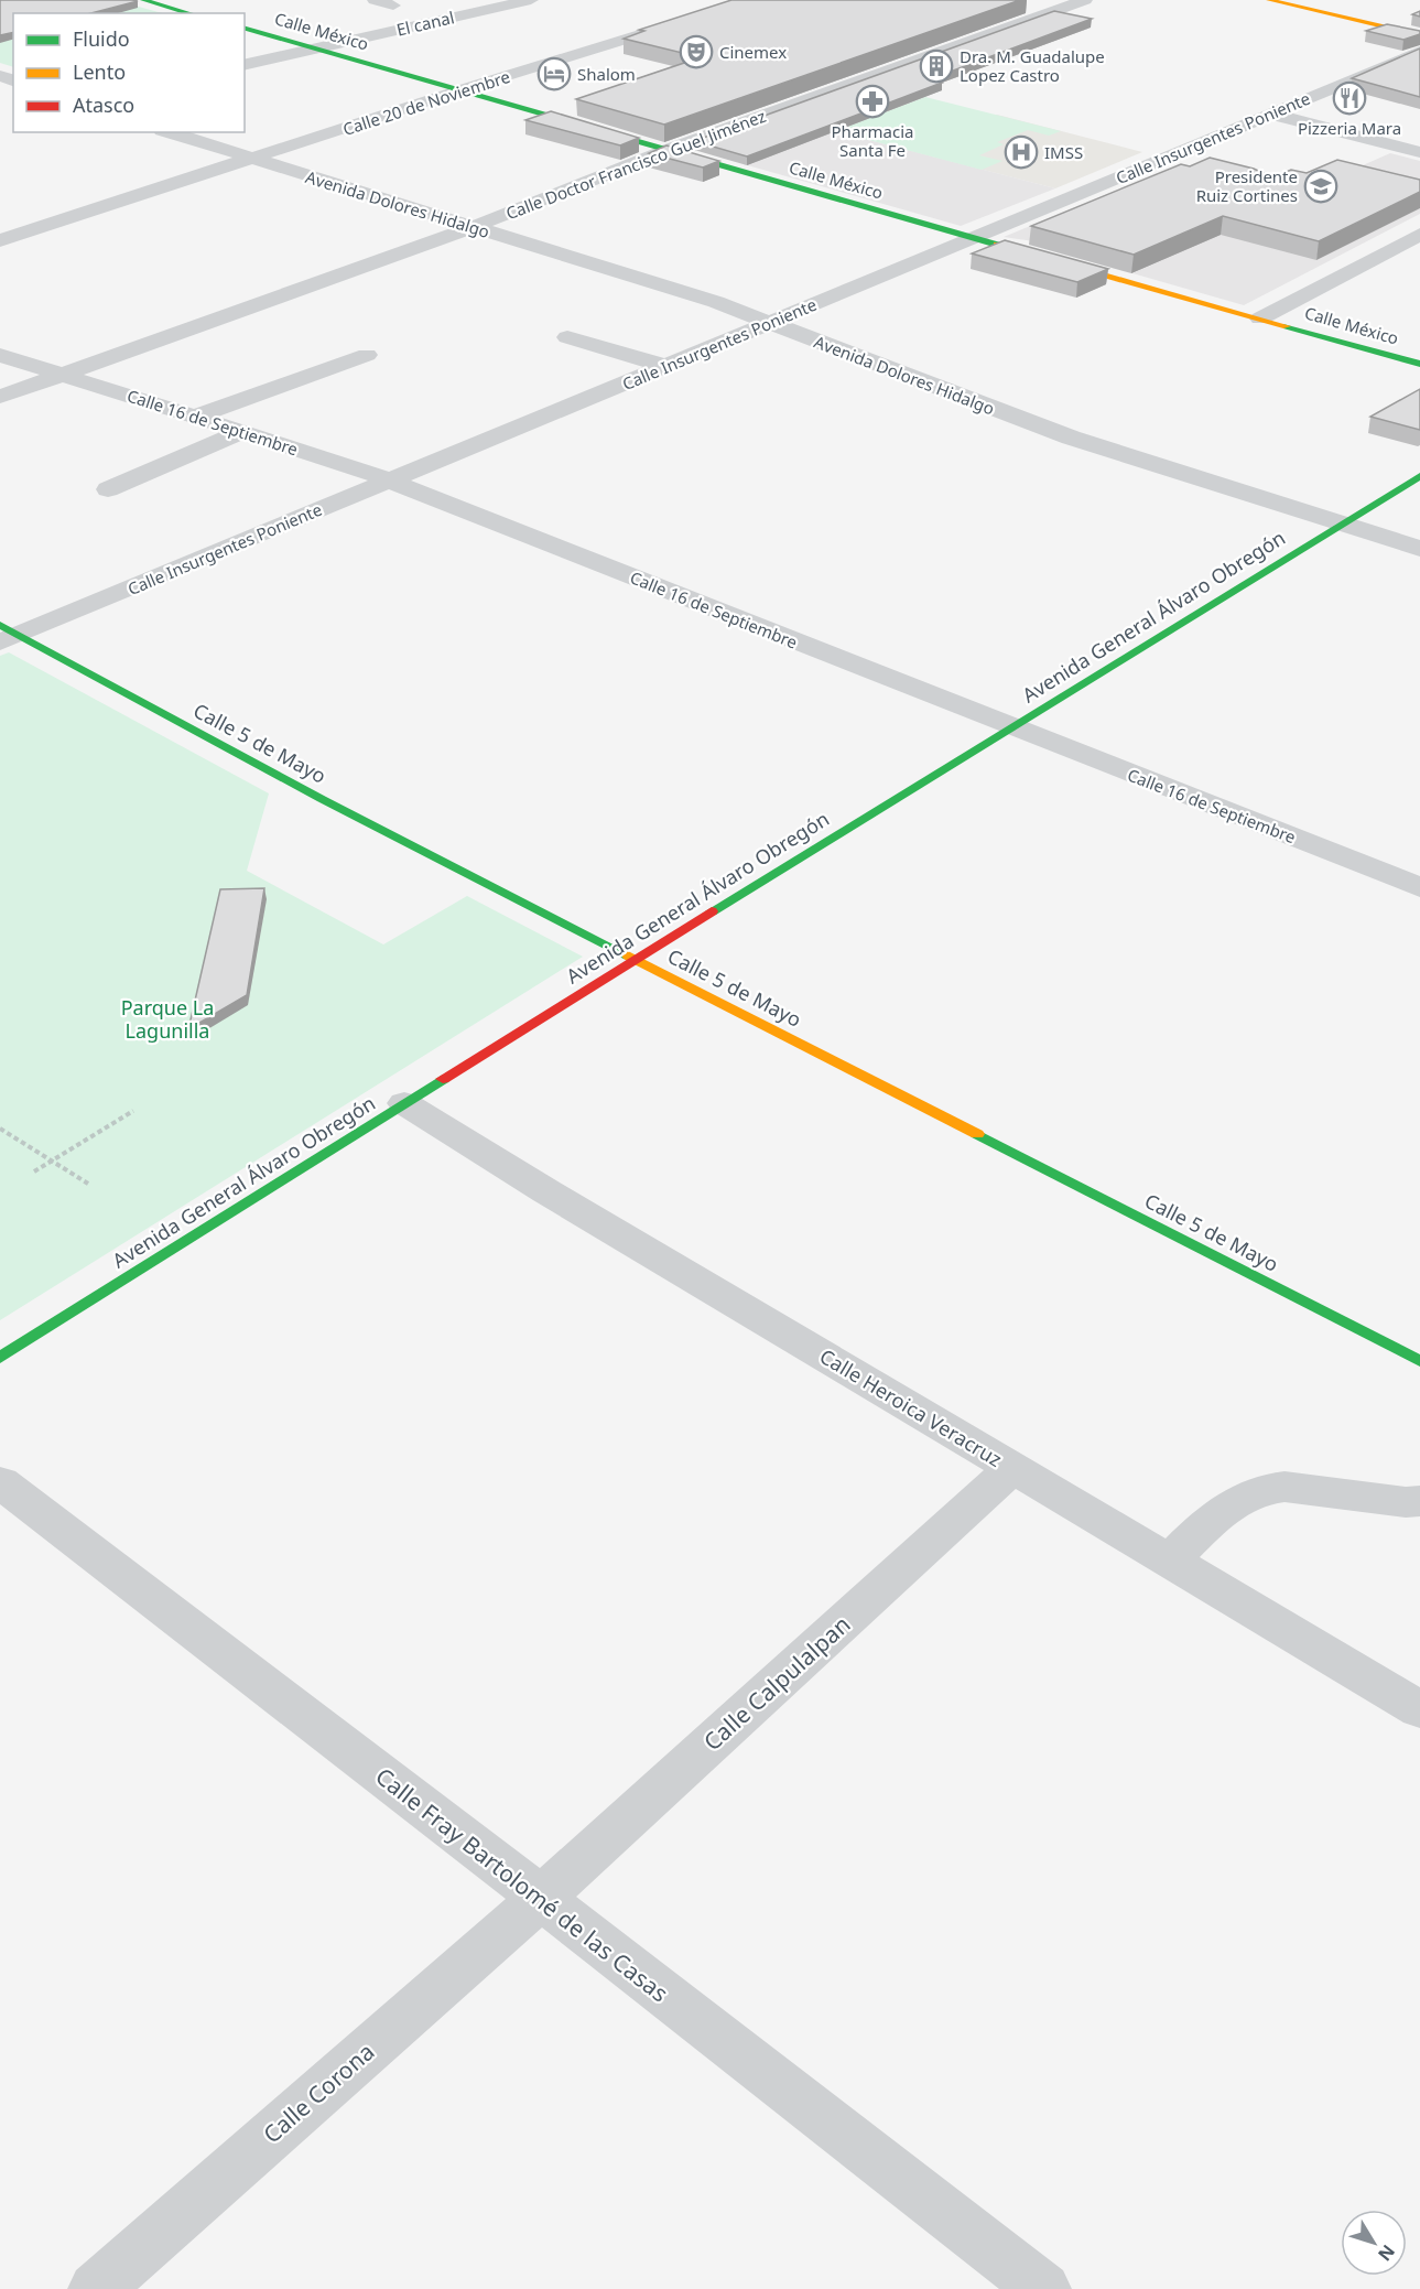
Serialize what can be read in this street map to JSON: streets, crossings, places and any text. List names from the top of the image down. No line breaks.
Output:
{"streets":{"street":["El canal","Calle México","Calle 20 de Noviembre","Calle Insurgentes Poniente","Calle Doctor Francisco Guel Jiménez","Avenida Dolores Hidalgo","Calle 16 de Septiembre","Avenida General Álvaro Obregón","Calle 5 de Mayo","Calle Heroica Veracruz","Calle Calpulalpan","Calle Fray Bartolomé de las Casas","Calle Corona"]},"crossings":[["El canal","Calle México"],["Calle México","Calle 20 de Noviembre"],["Calle México","Calle Insurgentes Poniente"],["Calle México","Calle Doctor Francisco Guel Jiménez"],["Calle 20 de Noviembre","Avenida Dolores Hidalgo"],["Calle Insurgentes Poniente","Avenida Dolores Hidalgo"],["Calle Insurgentes Poniente","Calle 16 de Septiembre"],["Calle Insurgentes Poniente","Calle 5 de Mayo"],["Calle Doctor Francisco Guel Jiménez","Avenida Dolores Hidalgo"],["Calle Doctor Francisco Guel Jiménez","Calle 16 de Septiembre"],["Avenida Dolores Hidalgo","Avenida General Álvaro Obregón"],["Calle 16 de Septiembre","Avenida General Álvaro Obregón"],["Avenida General Álvaro Obregón","Calle 5 de Mayo"],["Avenida General Álvaro Obregón","Calle Heroica Veracruz"],["Calle Heroica Veracruz","Calle Calpulalpan"],["Calle Calpulalpan","Calle Fray Bartolomé de las Casas"],["Calle Calpulalpan","Calle Corona"],["Calle Fray Bartolomé de las Casas","Calle Corona"]],"parks":["Parque La Lagunilla"],"places":{"theatre":["Cinemex"],"building":["Dra. M. Guadalupe Lopez Castro"],"hotel":["Shalom"],"restaurant":["Pizzeria Mara"],"pharmacy":["Pharmacia Santa Fe"],"hospital":["IMSS"],"school or university":["Presidente Ruiz Cortines"]},"legend":["Fluido","Lento","Atasco"],"north":"bottom right"}
